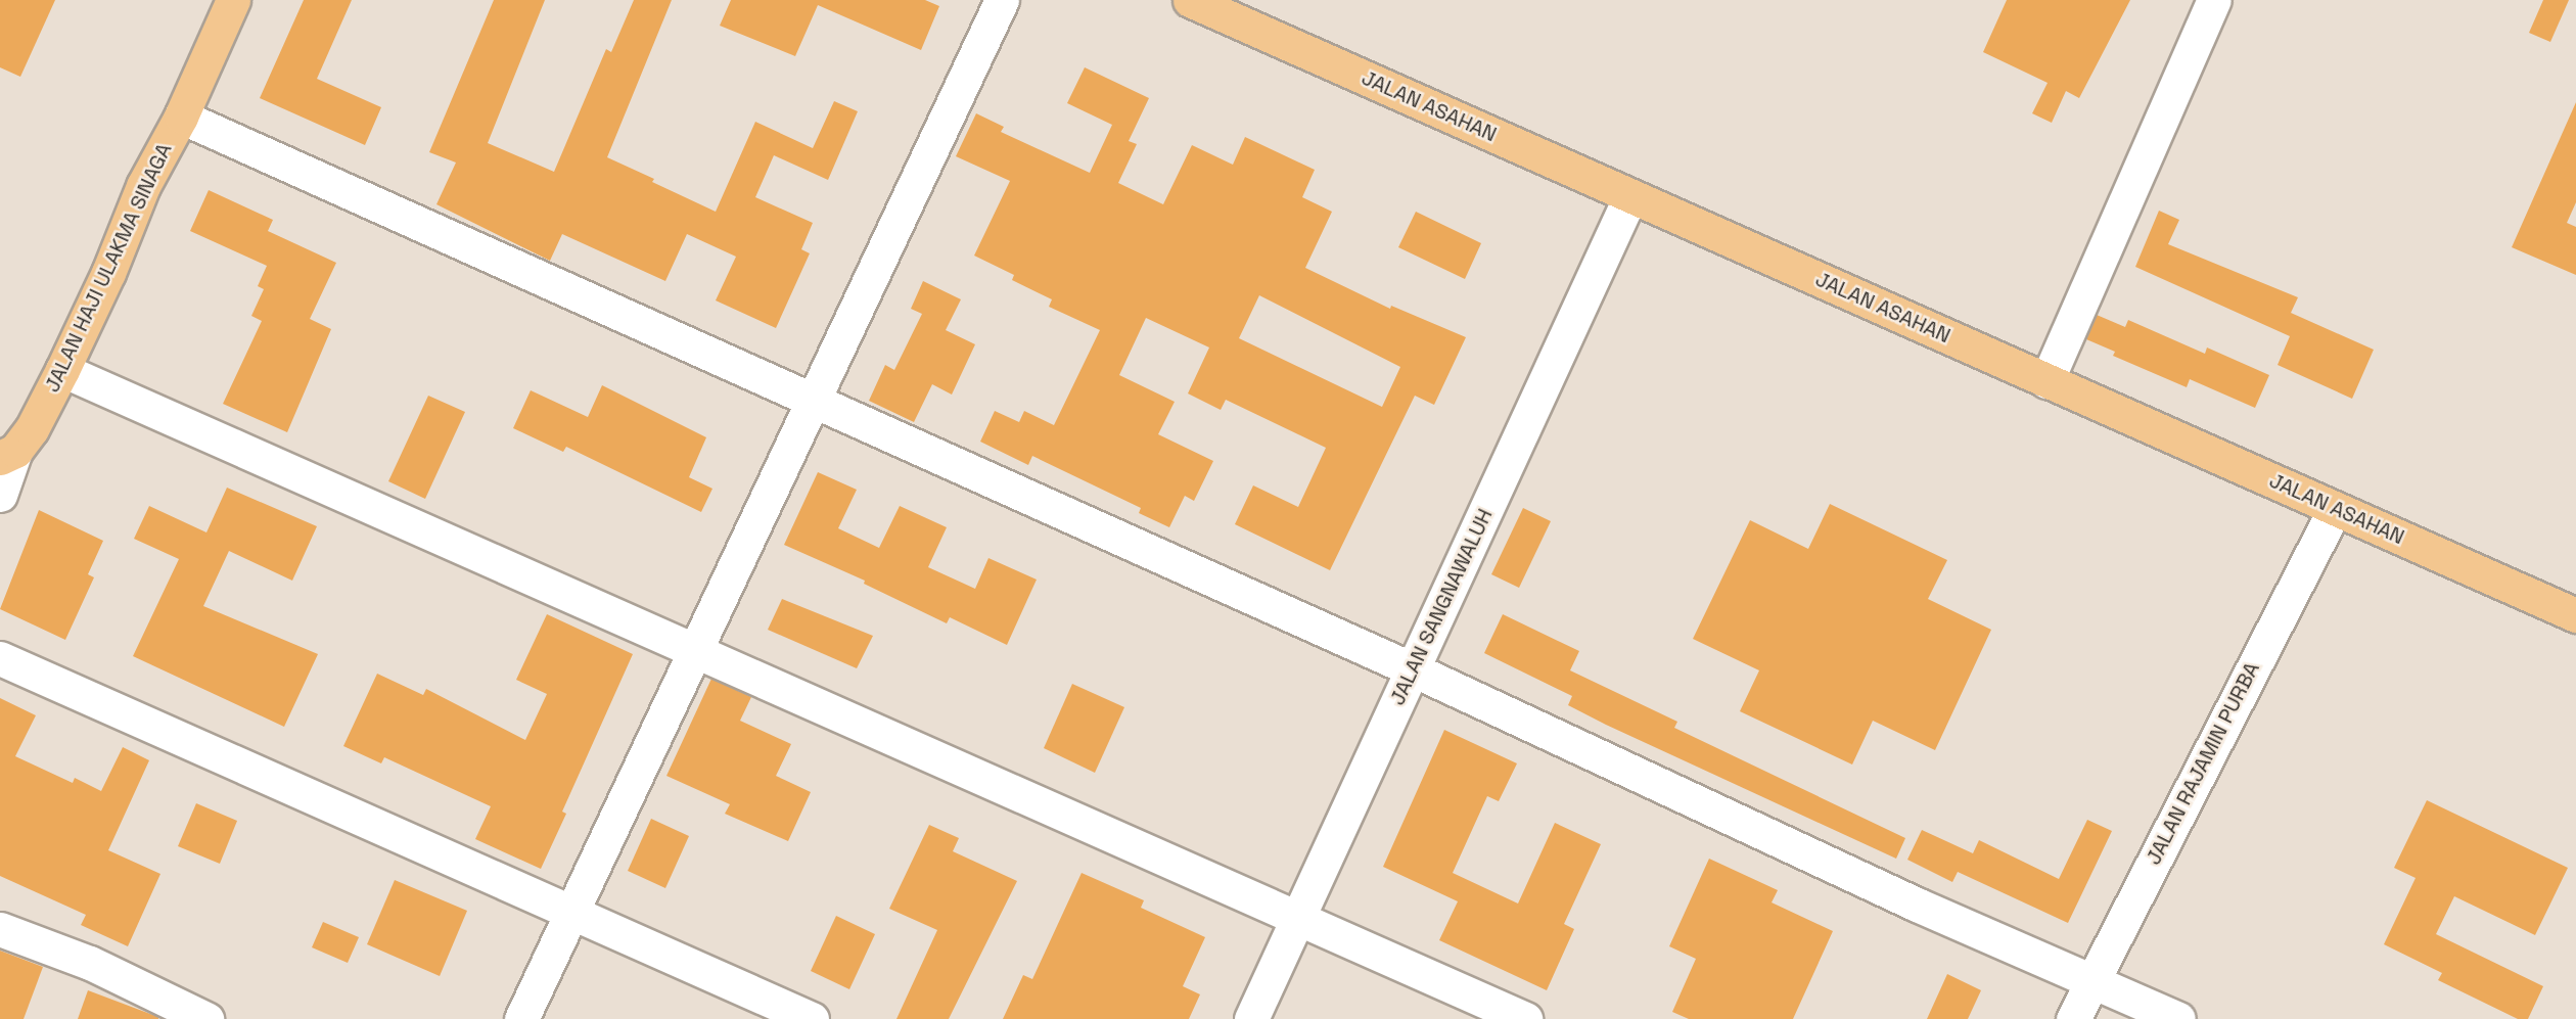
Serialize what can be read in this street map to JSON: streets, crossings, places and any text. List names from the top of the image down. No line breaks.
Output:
{"streets":{"main road":["JALAN ASAHAN","JALAN HAJI ULAKMA SINAGA"],"street":["JALAN SANGNAWALUH","JALAN RAJAMIN PURBA"]},"crossings":[["JALAN ASAHAN","JALAN SANGNAWALUH"],["JALAN ASAHAN","JALAN RAJAMIN PURBA"]]}
